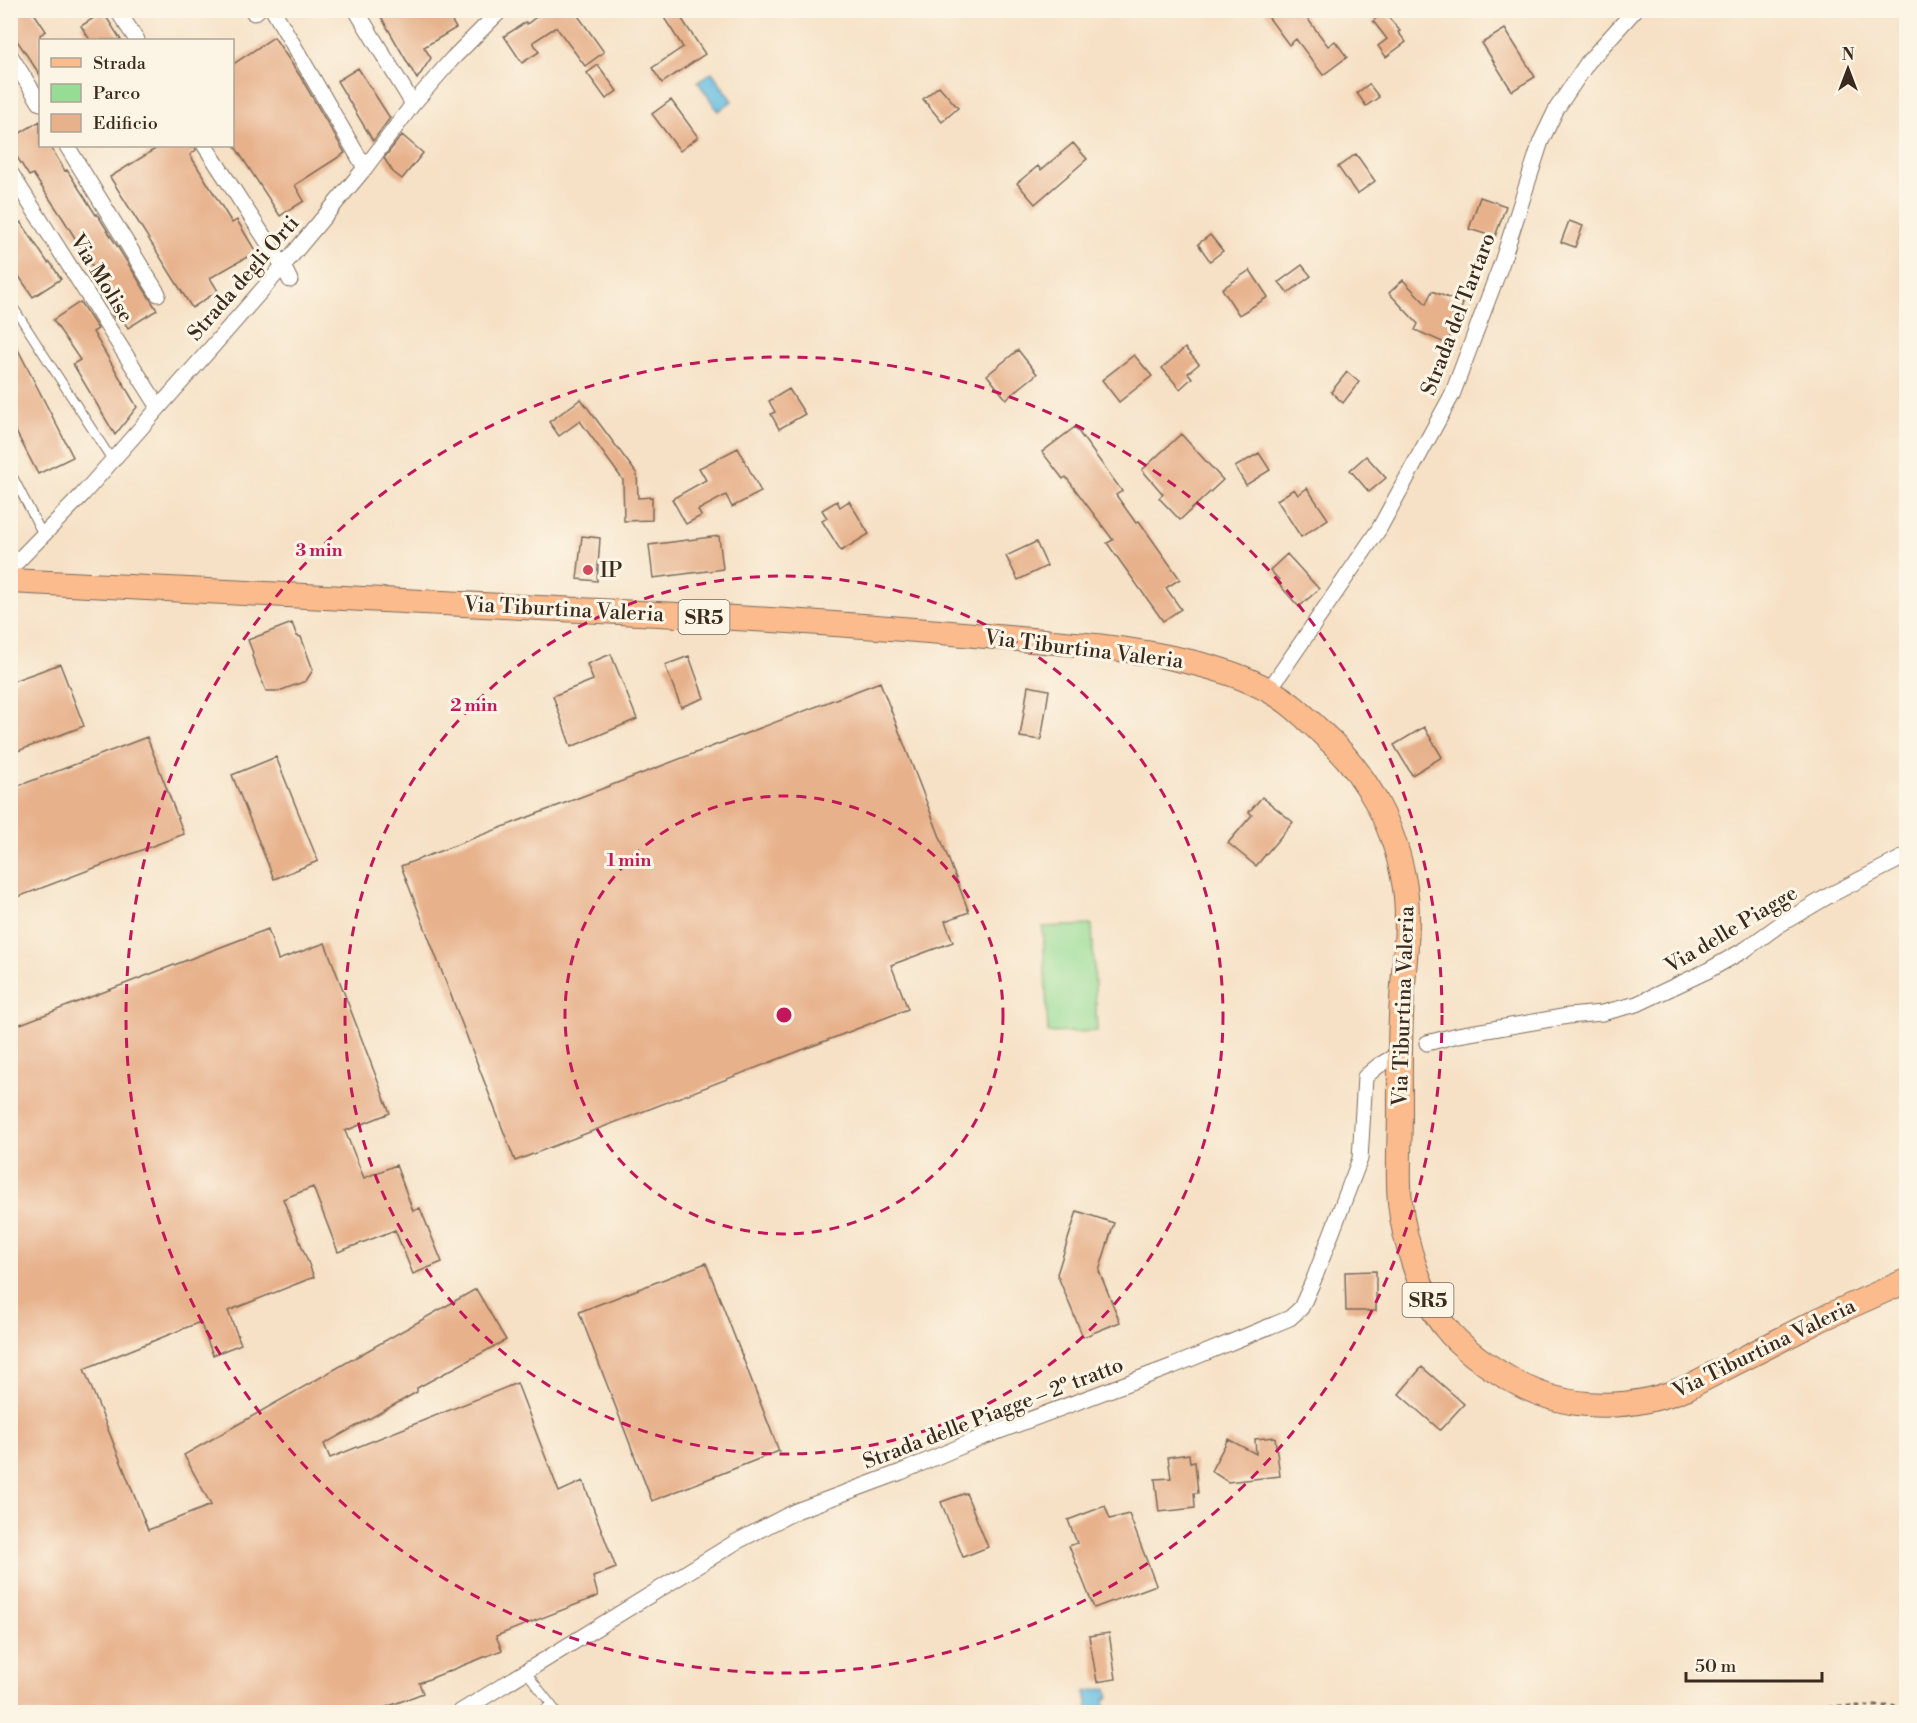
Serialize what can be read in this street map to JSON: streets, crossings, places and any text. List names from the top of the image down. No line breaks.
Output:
{"streets":{"main road":["Via Tiburtina Valeria","SR5"],"street":["Via Molise","Strada degli Orti","Strada del Tartaro","Via delle Piagge","Strada delle Piagge – 2º tratto"]},"crossings":[["Via Molise","Strada degli Orti"],["Strada del Tartaro","Via Tiburtina Valeria"],["Via Tiburtina Valeria","Strada delle Piagge – 2º tratto"]],"places":["IP"],"legend":["Strada","Parco","Edificio"],"scale_bar":"50 m","north":"top","rings":["3 min","2 min","1 min"]}
